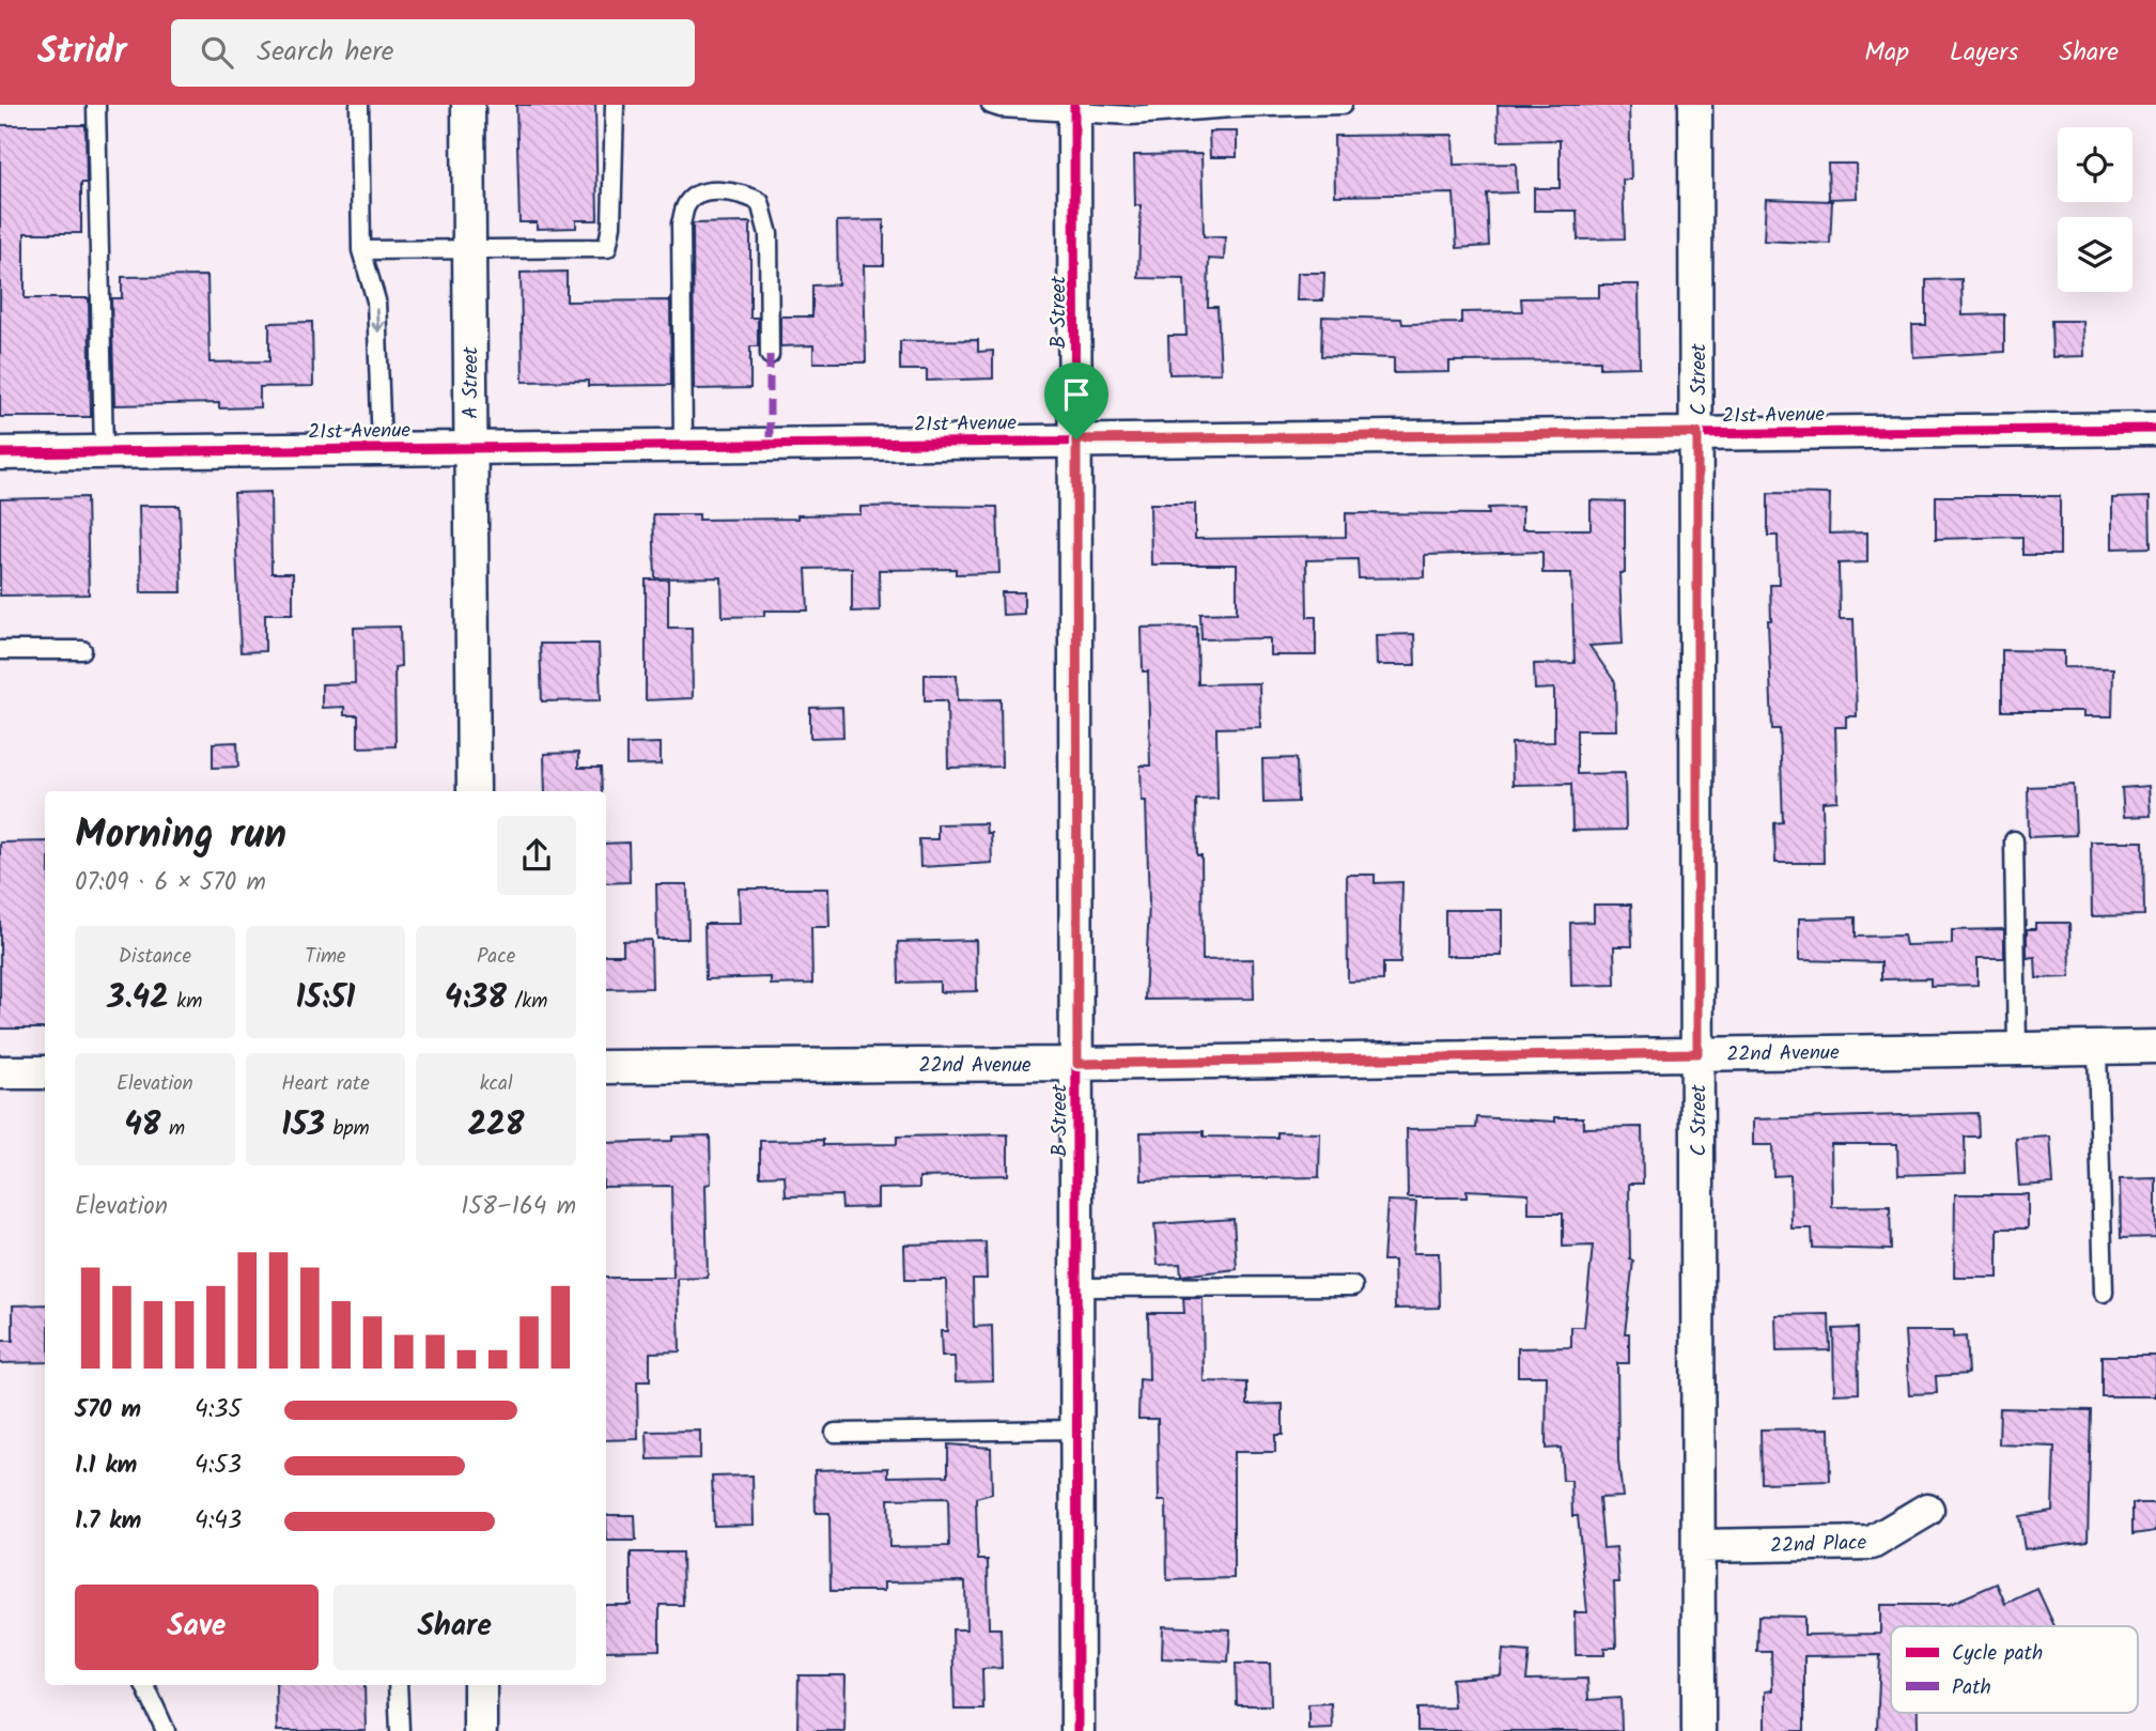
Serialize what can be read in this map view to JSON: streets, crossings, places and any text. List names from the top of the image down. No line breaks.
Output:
{"streets":{"street":["B Street","C Street","A Street","21st Avenue","22nd Avenue","22nd Place"]},"crossings":[["B Street","21st Avenue"],["B Street","22nd Avenue"],["C Street","21st Avenue"],["C Street","22nd Avenue"],["C Street","22nd Place"],["A Street","21st Avenue"]],"legend":["Cycle path","Path"],"page":{"header":"Stridr","search":"Search here","nav":["Map","Layers","Share"],"heading":["Morning run","07:09 · 6 × 570 m"],"stats":[["Distance","3.42 km"],["Time","15:51"],["Pace","4:38 /km"],["Elevation","48 m"],["Heart rate","153 bpm"],["kcal","228"]],"chart":["Elevation","158–164 m"],"list":[{"name":"570 m","note":"4:35"},{"name":"1.1 km","note":"4:53"},{"name":"1.7 km","note":"4:43"}],"buttons":["Save","Share"]}}
